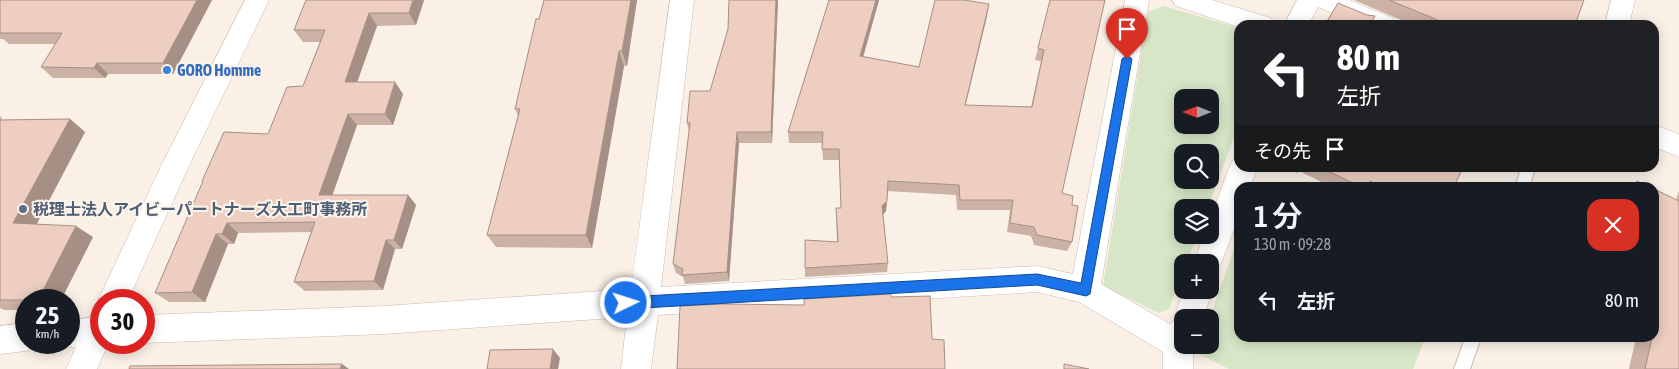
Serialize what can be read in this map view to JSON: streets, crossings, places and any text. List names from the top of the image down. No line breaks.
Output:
{"places":["GORO Homme","税理士法人アイビーパートナーズ大工町事務所"],"north":"left","page":{"turn":["80 m","左折"],"map_buttons":["+","−"],"then":"その先","heading":["1 分","130 m · 09:28"],"list":[{"name":"左折","value":"80 m"}],"speed":"25 km/h","limit":"30"}}
